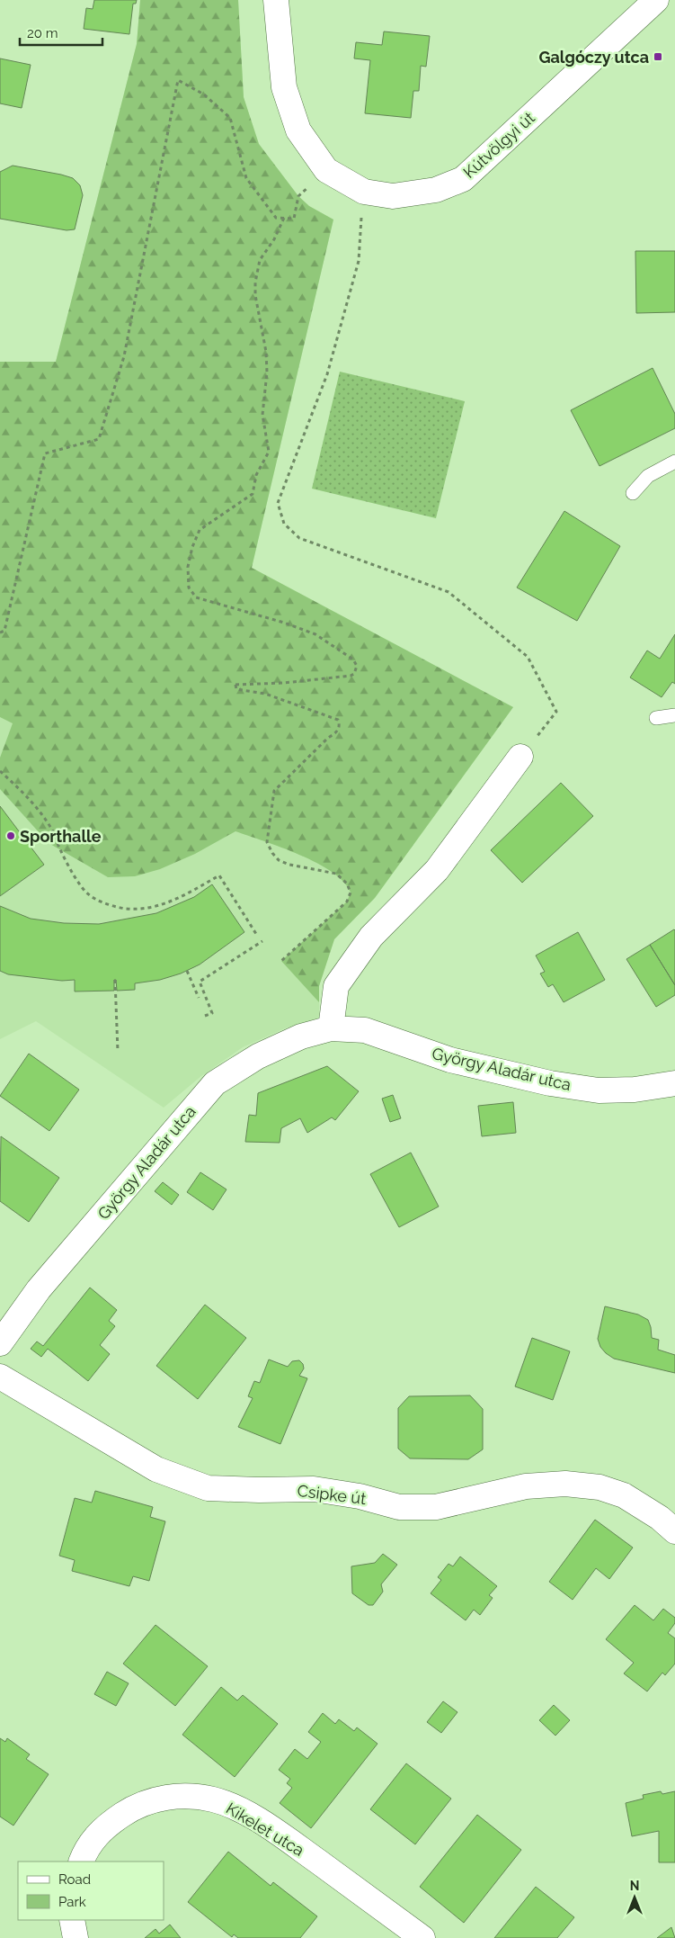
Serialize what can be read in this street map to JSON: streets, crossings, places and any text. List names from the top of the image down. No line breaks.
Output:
{"streets":{"street":["Kútvölgyi út","György Aladár utca","Csipke út","Kikelet utca"]},"places":{"transit":["Galgóczy utca"],"other":["Sporthalle"]},"legend":["Road","Park"],"scale_bar":"20 m","north":"top"}
